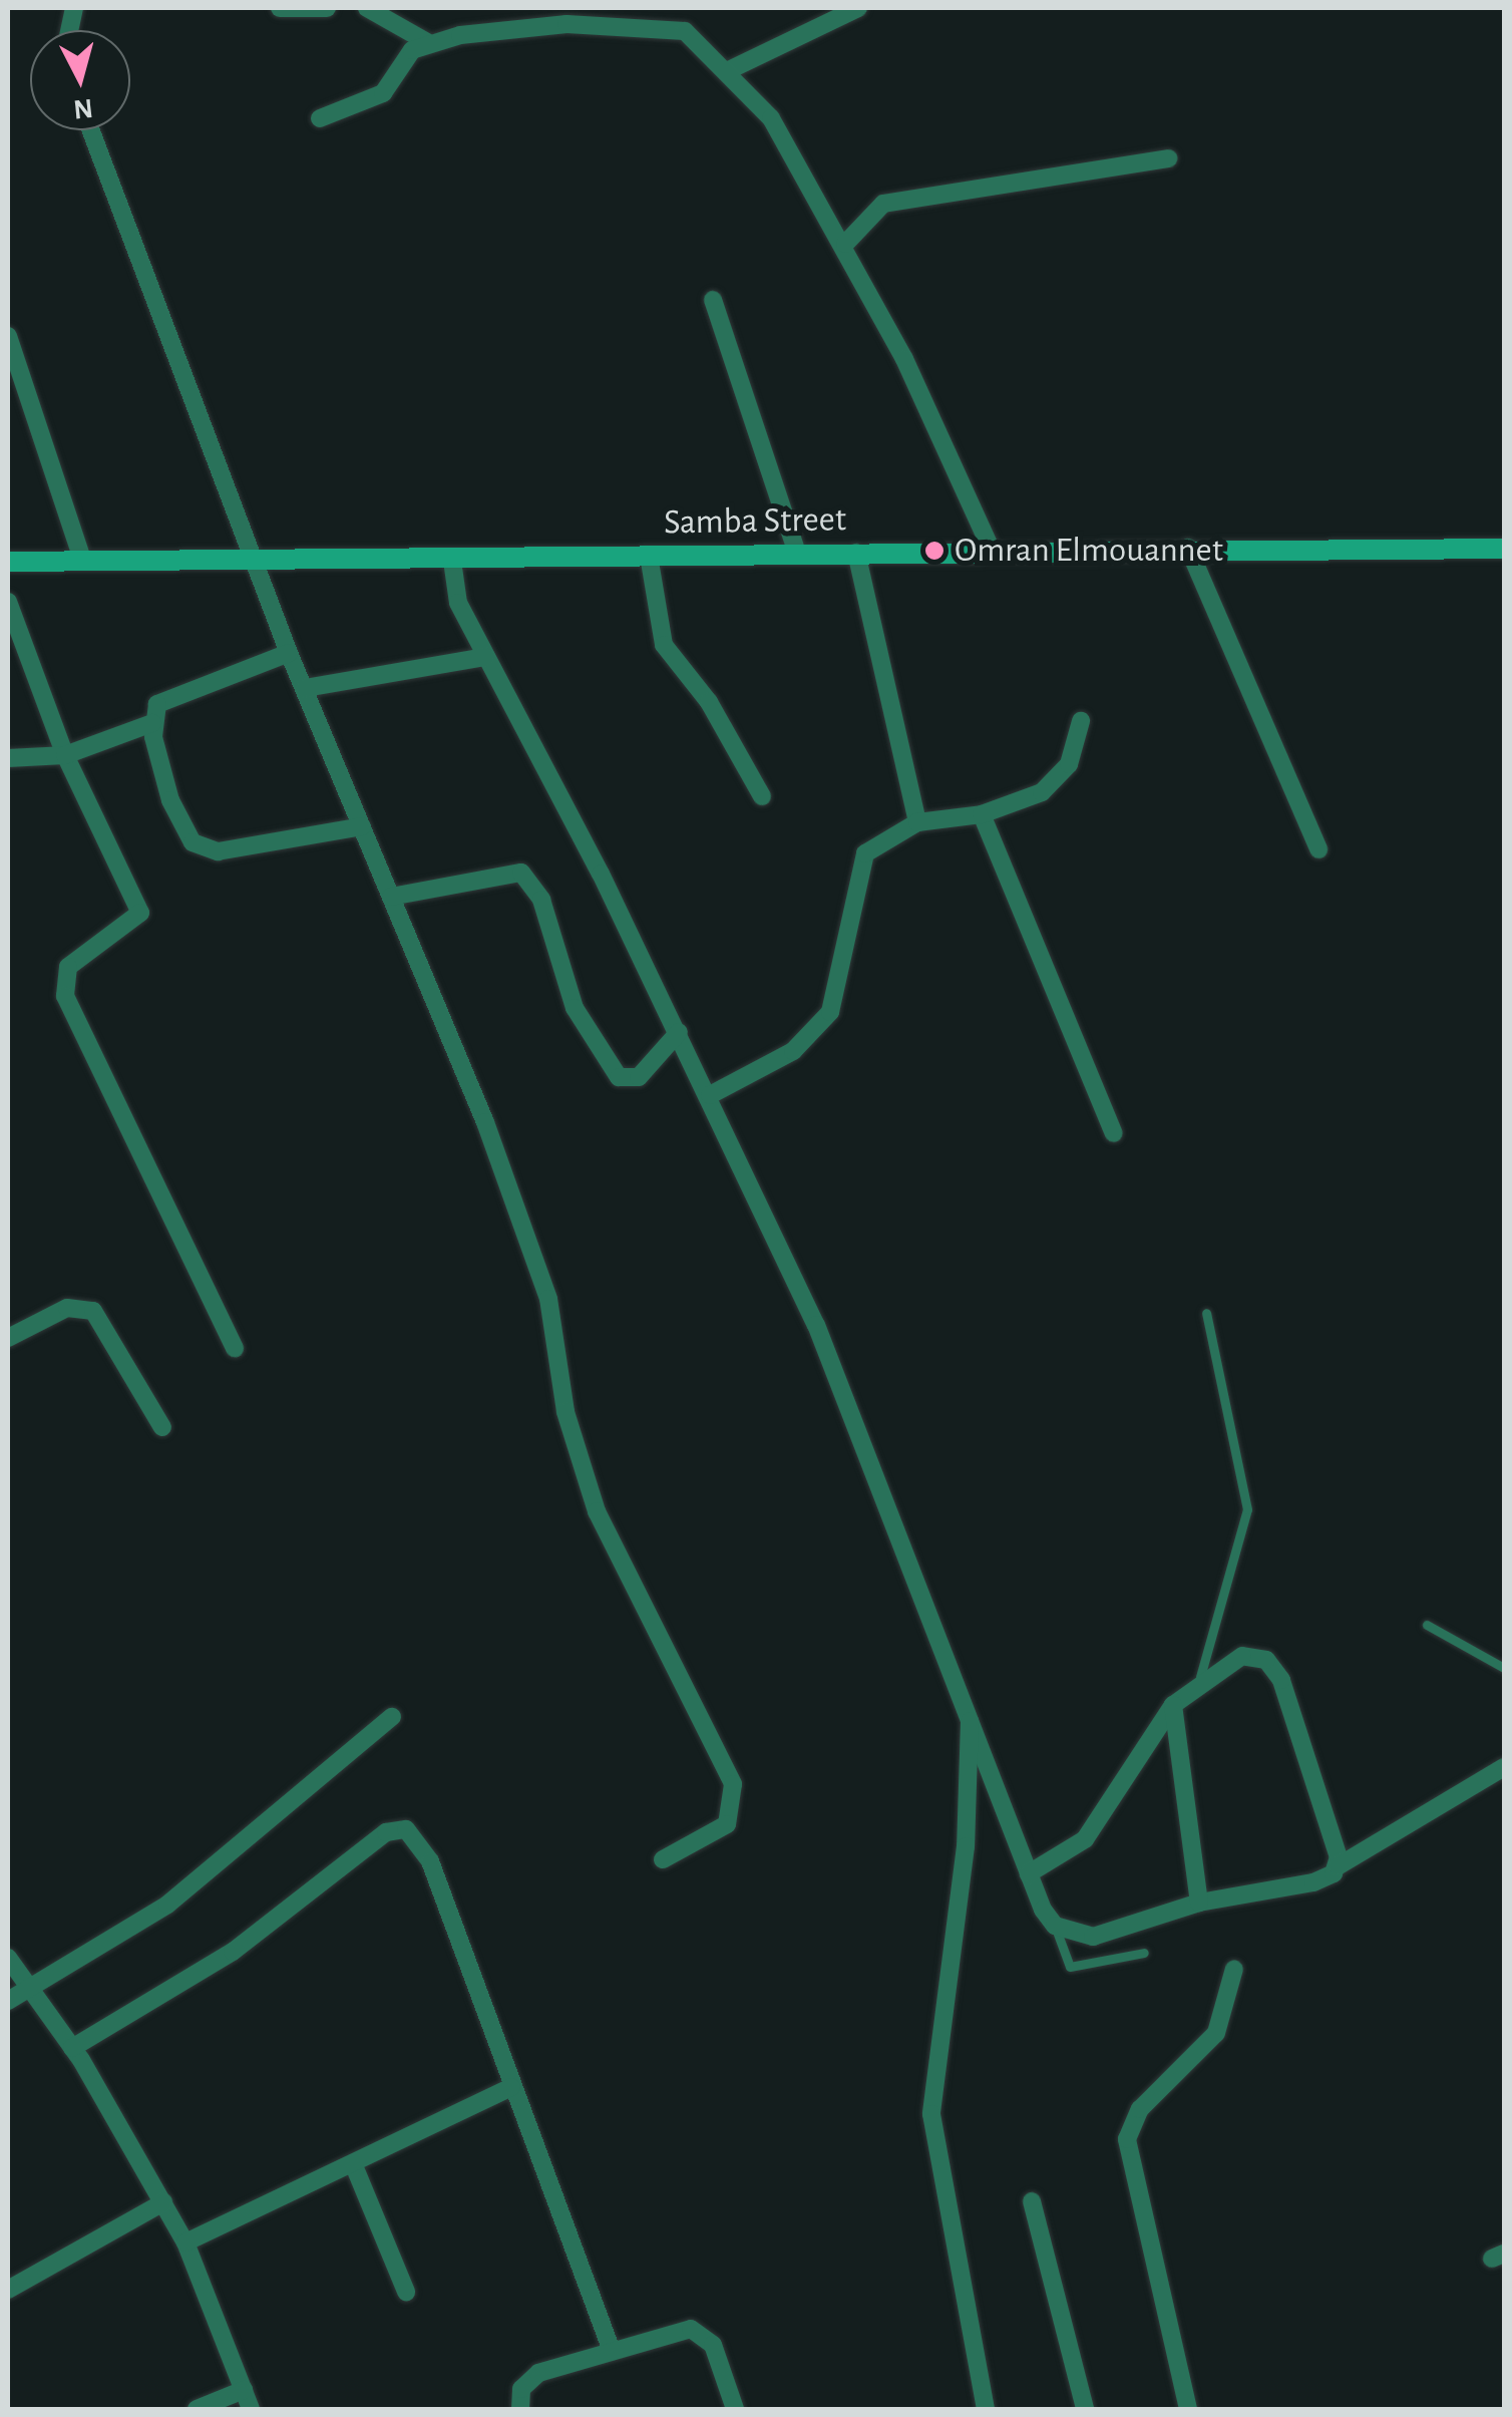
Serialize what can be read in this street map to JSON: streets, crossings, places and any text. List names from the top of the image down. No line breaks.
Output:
{"streets":{"main road":["Samba Street"]},"places":["Omran Elmouannet"],"north":"bottom"}
